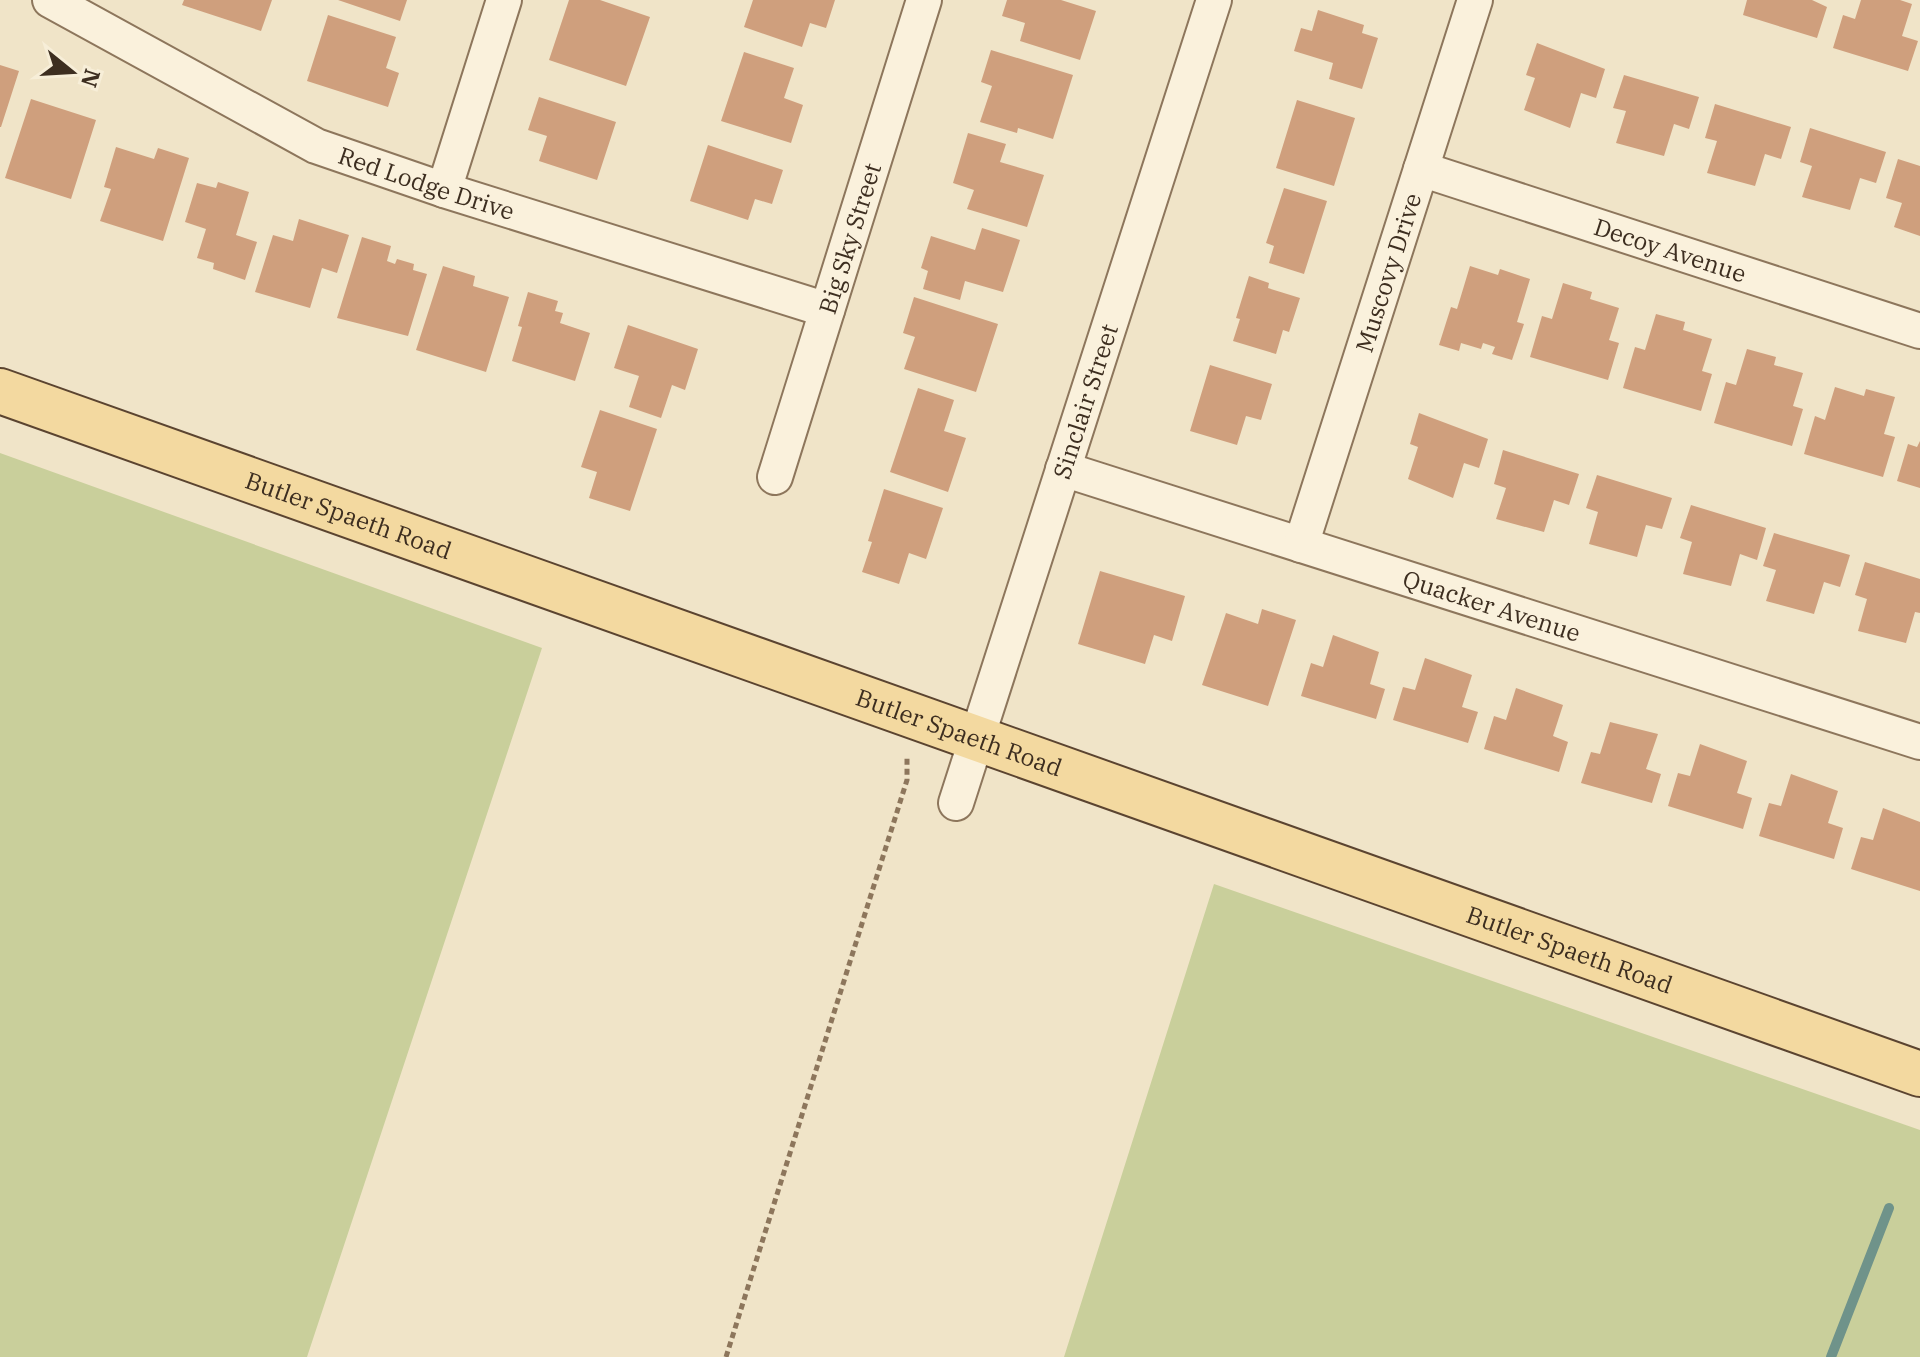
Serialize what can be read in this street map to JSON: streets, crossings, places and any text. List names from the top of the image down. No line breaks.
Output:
{"streets":{"main road":["Butler Spaeth Road"],"street":["Red Lodge Drive","Big Sky Street","Decoy Avenue","Muscovy Drive","Sinclair Street","Quacker Avenue"]},"crossings":[["Red Lodge Drive","Big Sky Street"],["Decoy Avenue","Muscovy Drive"],["Muscovy Drive","Quacker Avenue"],["Sinclair Street","Butler Spaeth Road"],["Sinclair Street","Quacker Avenue"]],"north":"right"}
